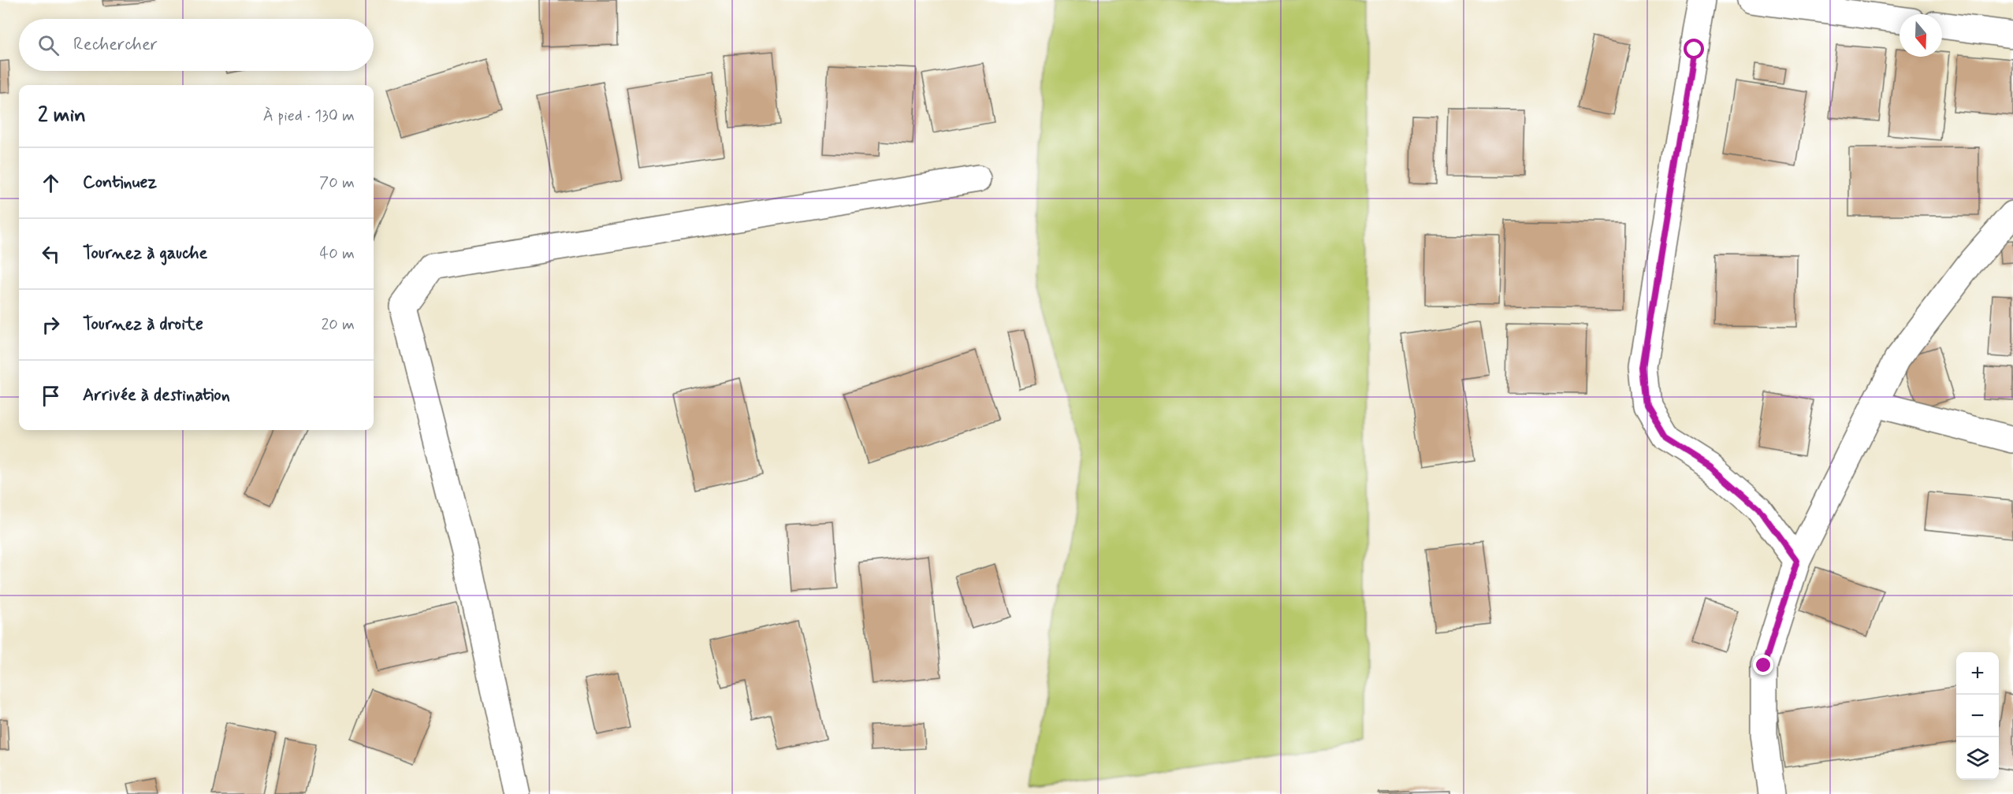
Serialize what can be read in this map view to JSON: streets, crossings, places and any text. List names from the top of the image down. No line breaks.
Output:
{"north":"bottom","page":{"search":"Rechercher","heading":["2 min","À pied · 130 m"],"list":[["Continuez","70 m"],["Tournez à gauche","40 m"],["Tournez à droite","20 m"],"Arrivée à destination"],"map_buttons":["+","−"]}}
